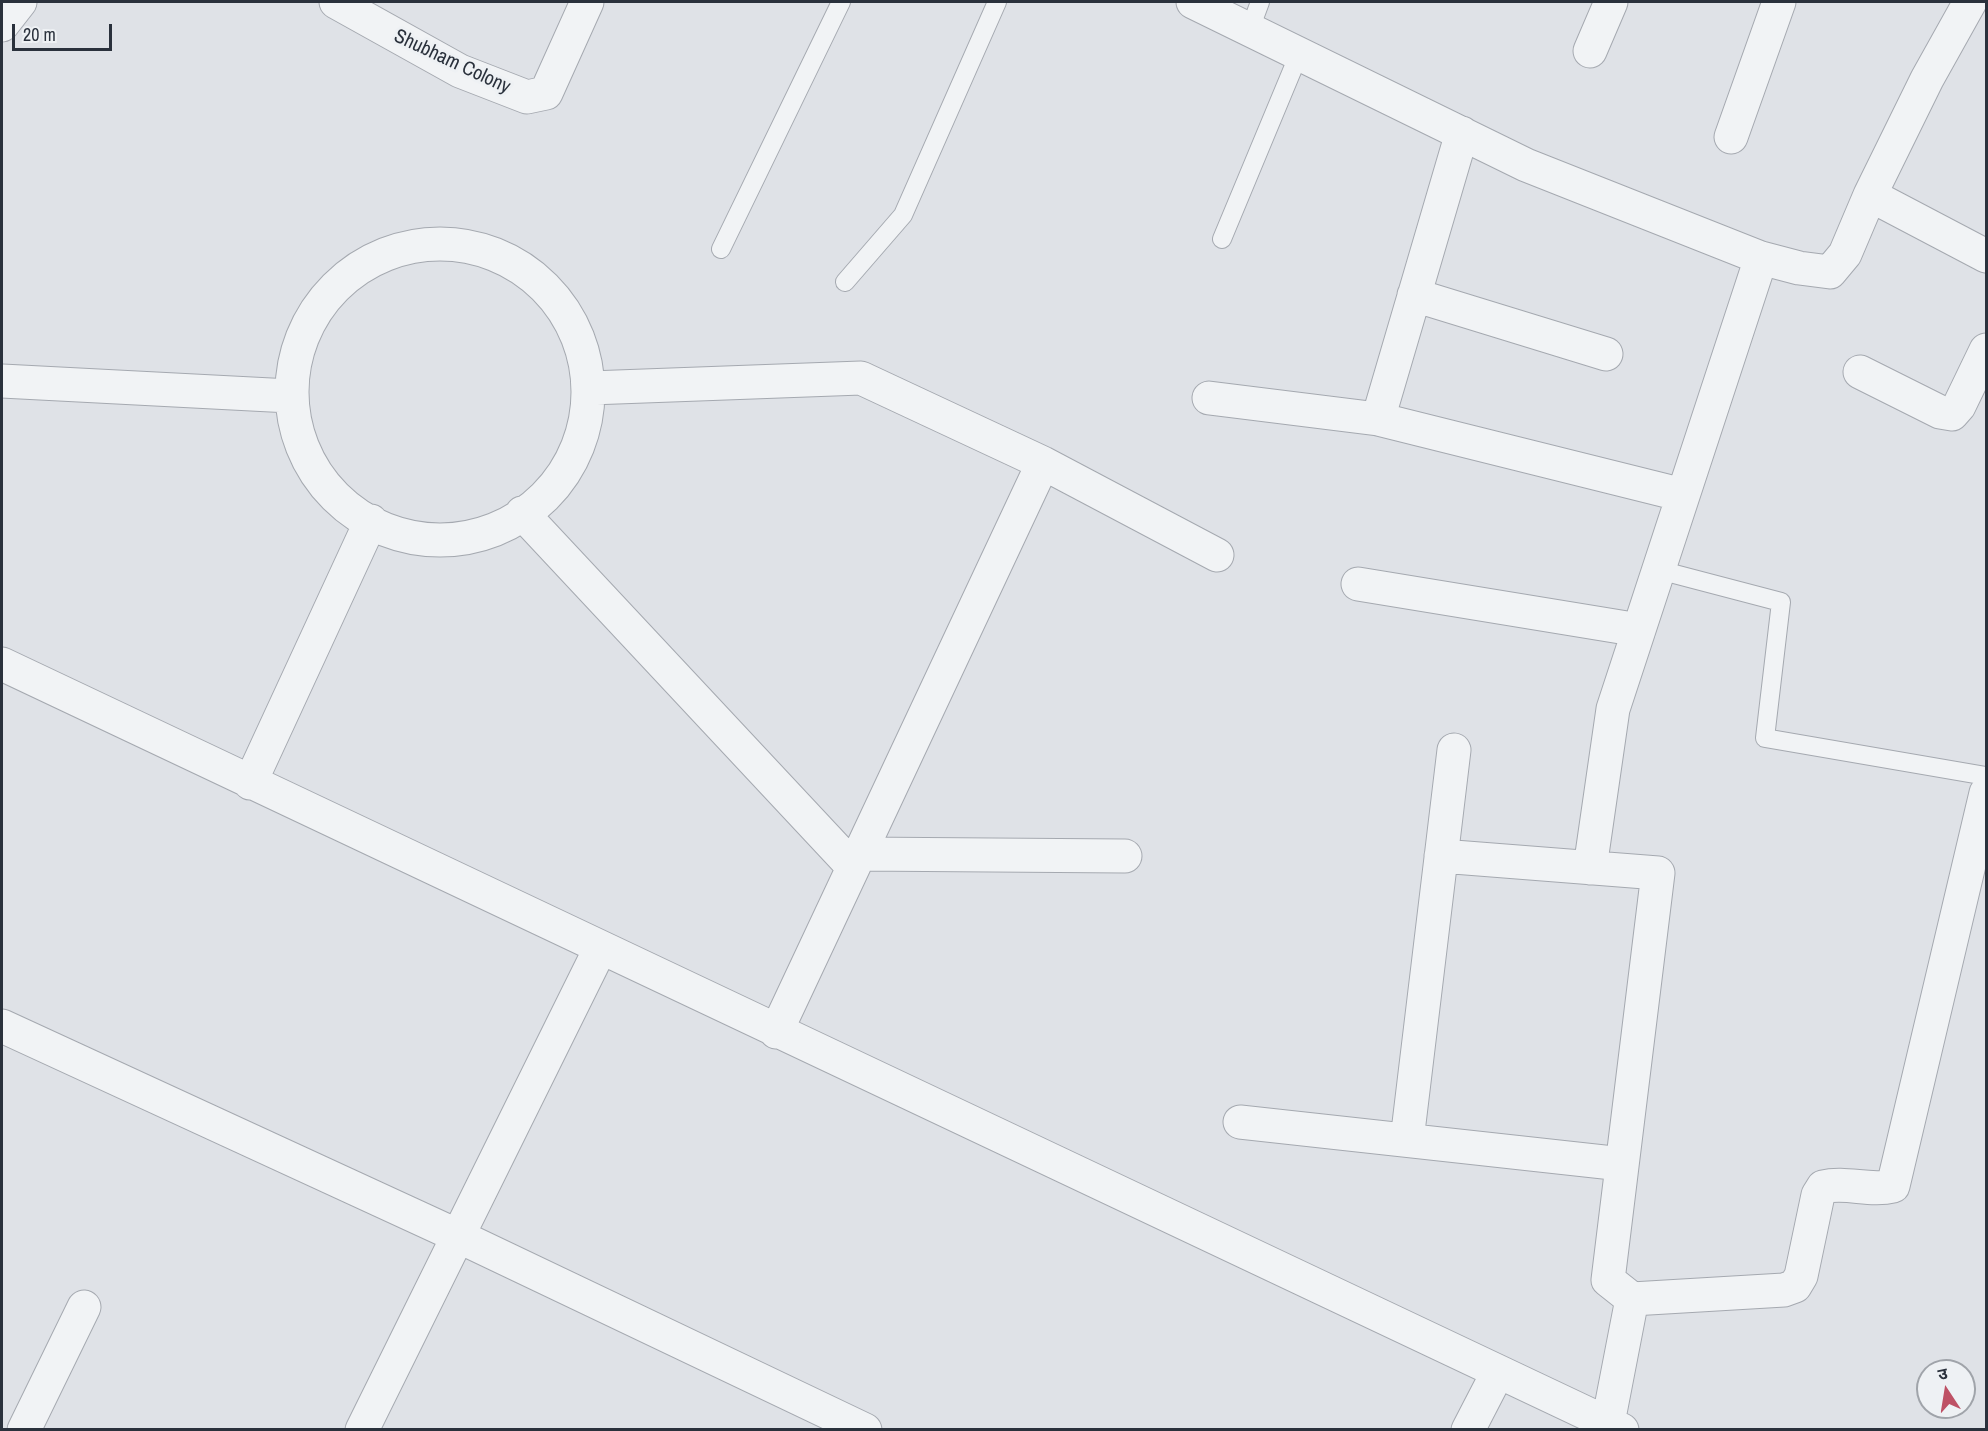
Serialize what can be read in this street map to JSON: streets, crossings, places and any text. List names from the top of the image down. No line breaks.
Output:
{"streets":{"street":["Shubham Colony"]},"scale_bar":"20 m","north":"top"}
